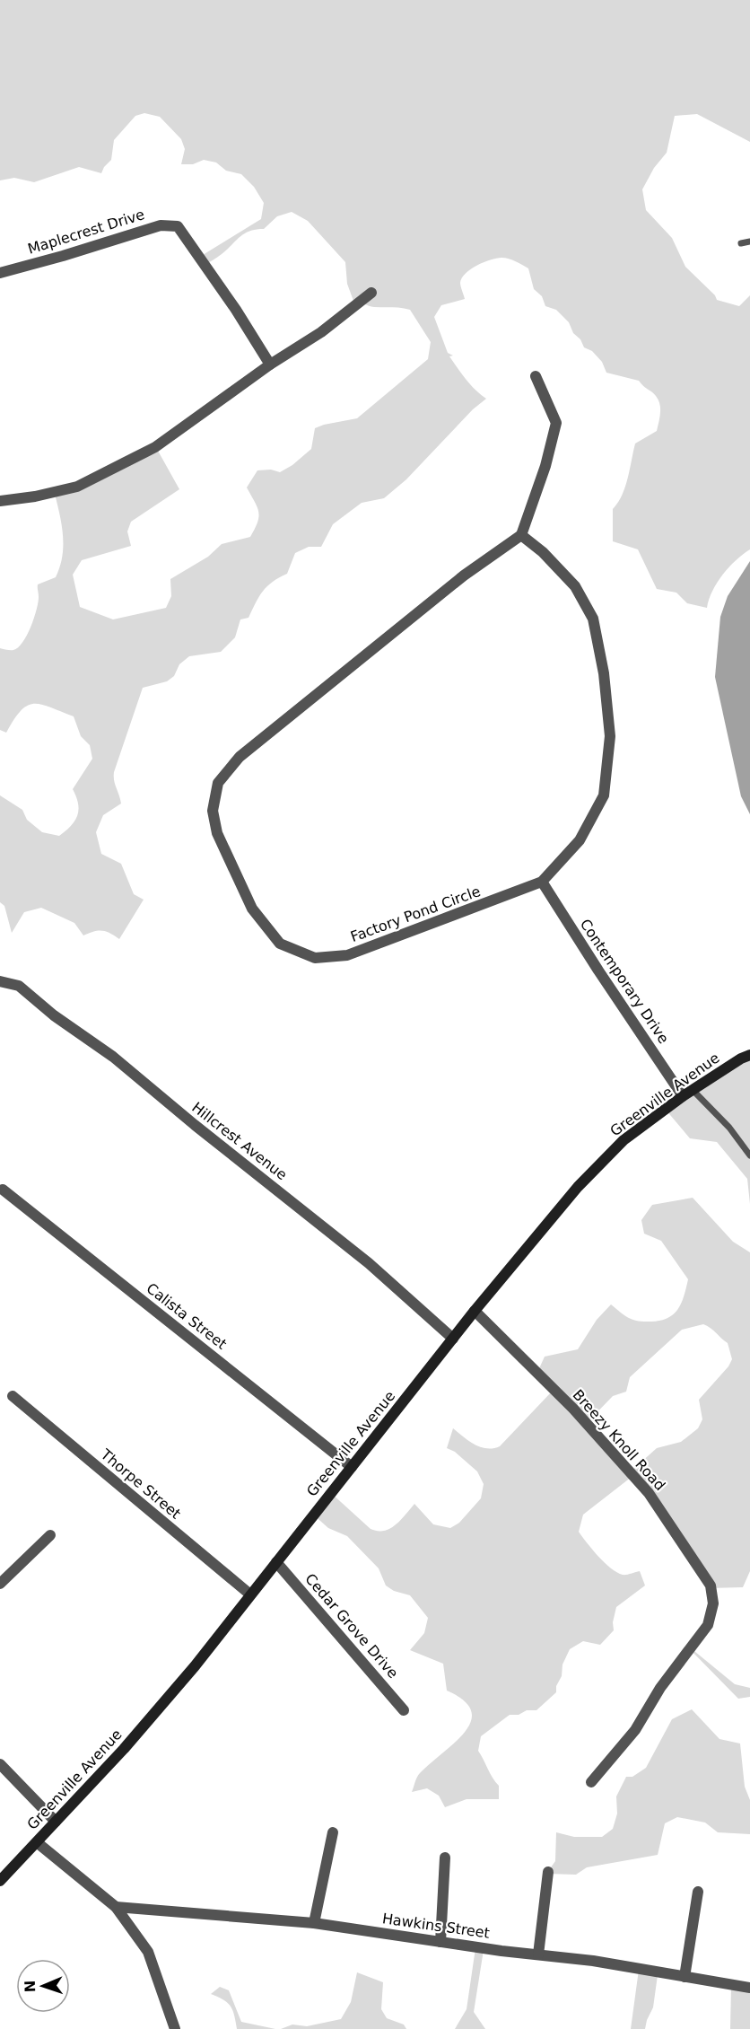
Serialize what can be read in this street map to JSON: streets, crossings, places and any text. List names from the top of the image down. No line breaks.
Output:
{"streets":{"main road":["Greenville Avenue"],"street":["Maplecrest Drive","Factory Pond Circle","Contemporary Drive","Hillcrest Avenue","Calista Street","Breezy Knoll Road","Thorpe Street","Cedar Grove Drive","Hawkins Street"]},"crossings":[["Factory Pond Circle","Contemporary Drive"],["Contemporary Drive","Greenville Avenue"],["Greenville Avenue","Hillcrest Avenue"],["Greenville Avenue","Calista Street"],["Greenville Avenue","Breezy Knoll Road"],["Greenville Avenue","Thorpe Street"],["Greenville Avenue","Cedar Grove Drive"]],"north":"left"}
